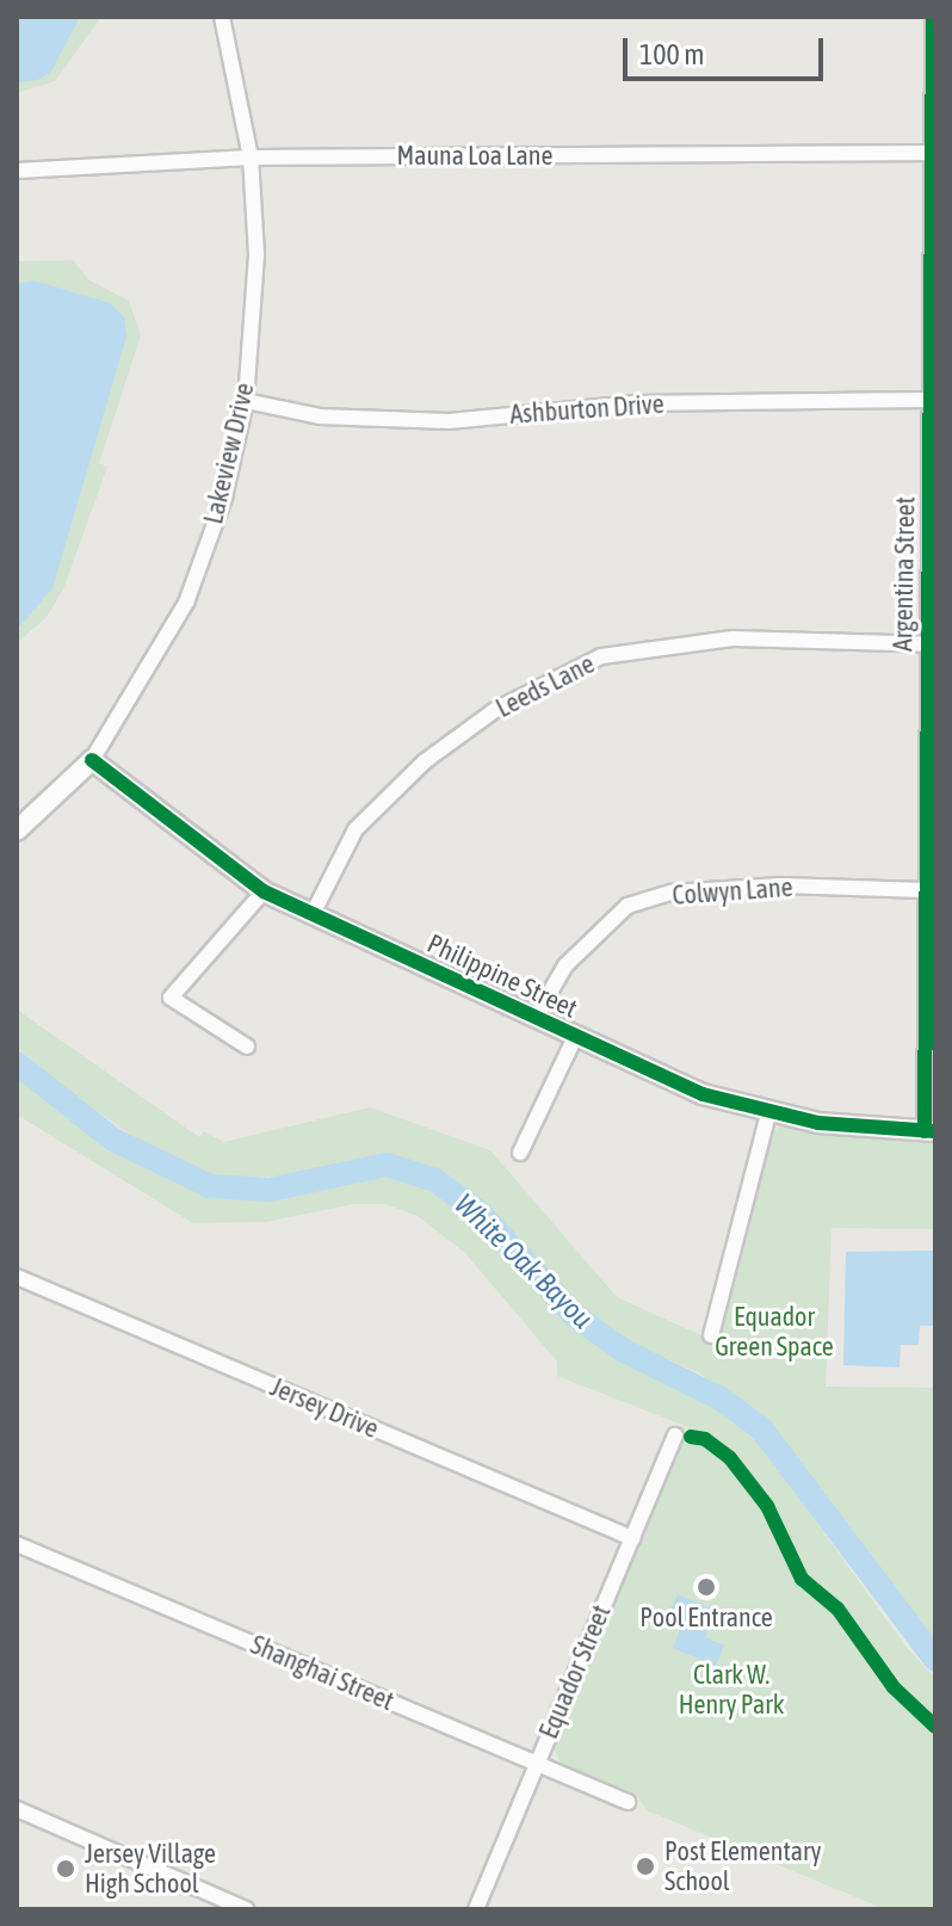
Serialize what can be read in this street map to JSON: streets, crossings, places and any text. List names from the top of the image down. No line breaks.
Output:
{"streets":{"street":["Mauna Loa Lane","Ashburton Drive","Lakeview Drive","Argentina Street","Leeds Lane","Colwyn Lane","Philippine Street","Jersey Drive","Equador Street","Shanghai Street"]},"crossings":[["Mauna Loa Lane","Lakeview Drive"],["Mauna Loa Lane","Argentina Street"],["Ashburton Drive","Lakeview Drive"],["Ashburton Drive","Argentina Street"],["Lakeview Drive","Philippine Street"],["Argentina Street","Leeds Lane"],["Argentina Street","Colwyn Lane"],["Argentina Street","Philippine Street"],["Leeds Lane","Philippine Street"],["Colwyn Lane","Philippine Street"],["Jersey Drive","Equador Street"],["Equador Street","Shanghai Street"]],"water":["White Oak Bayou"],"parks":["Equador Green Space","Clark W. Henry Park"],"places":["Pool Entrance","Post Elementary School","Jersey Village High School"],"scale_bar":"100 m"}
